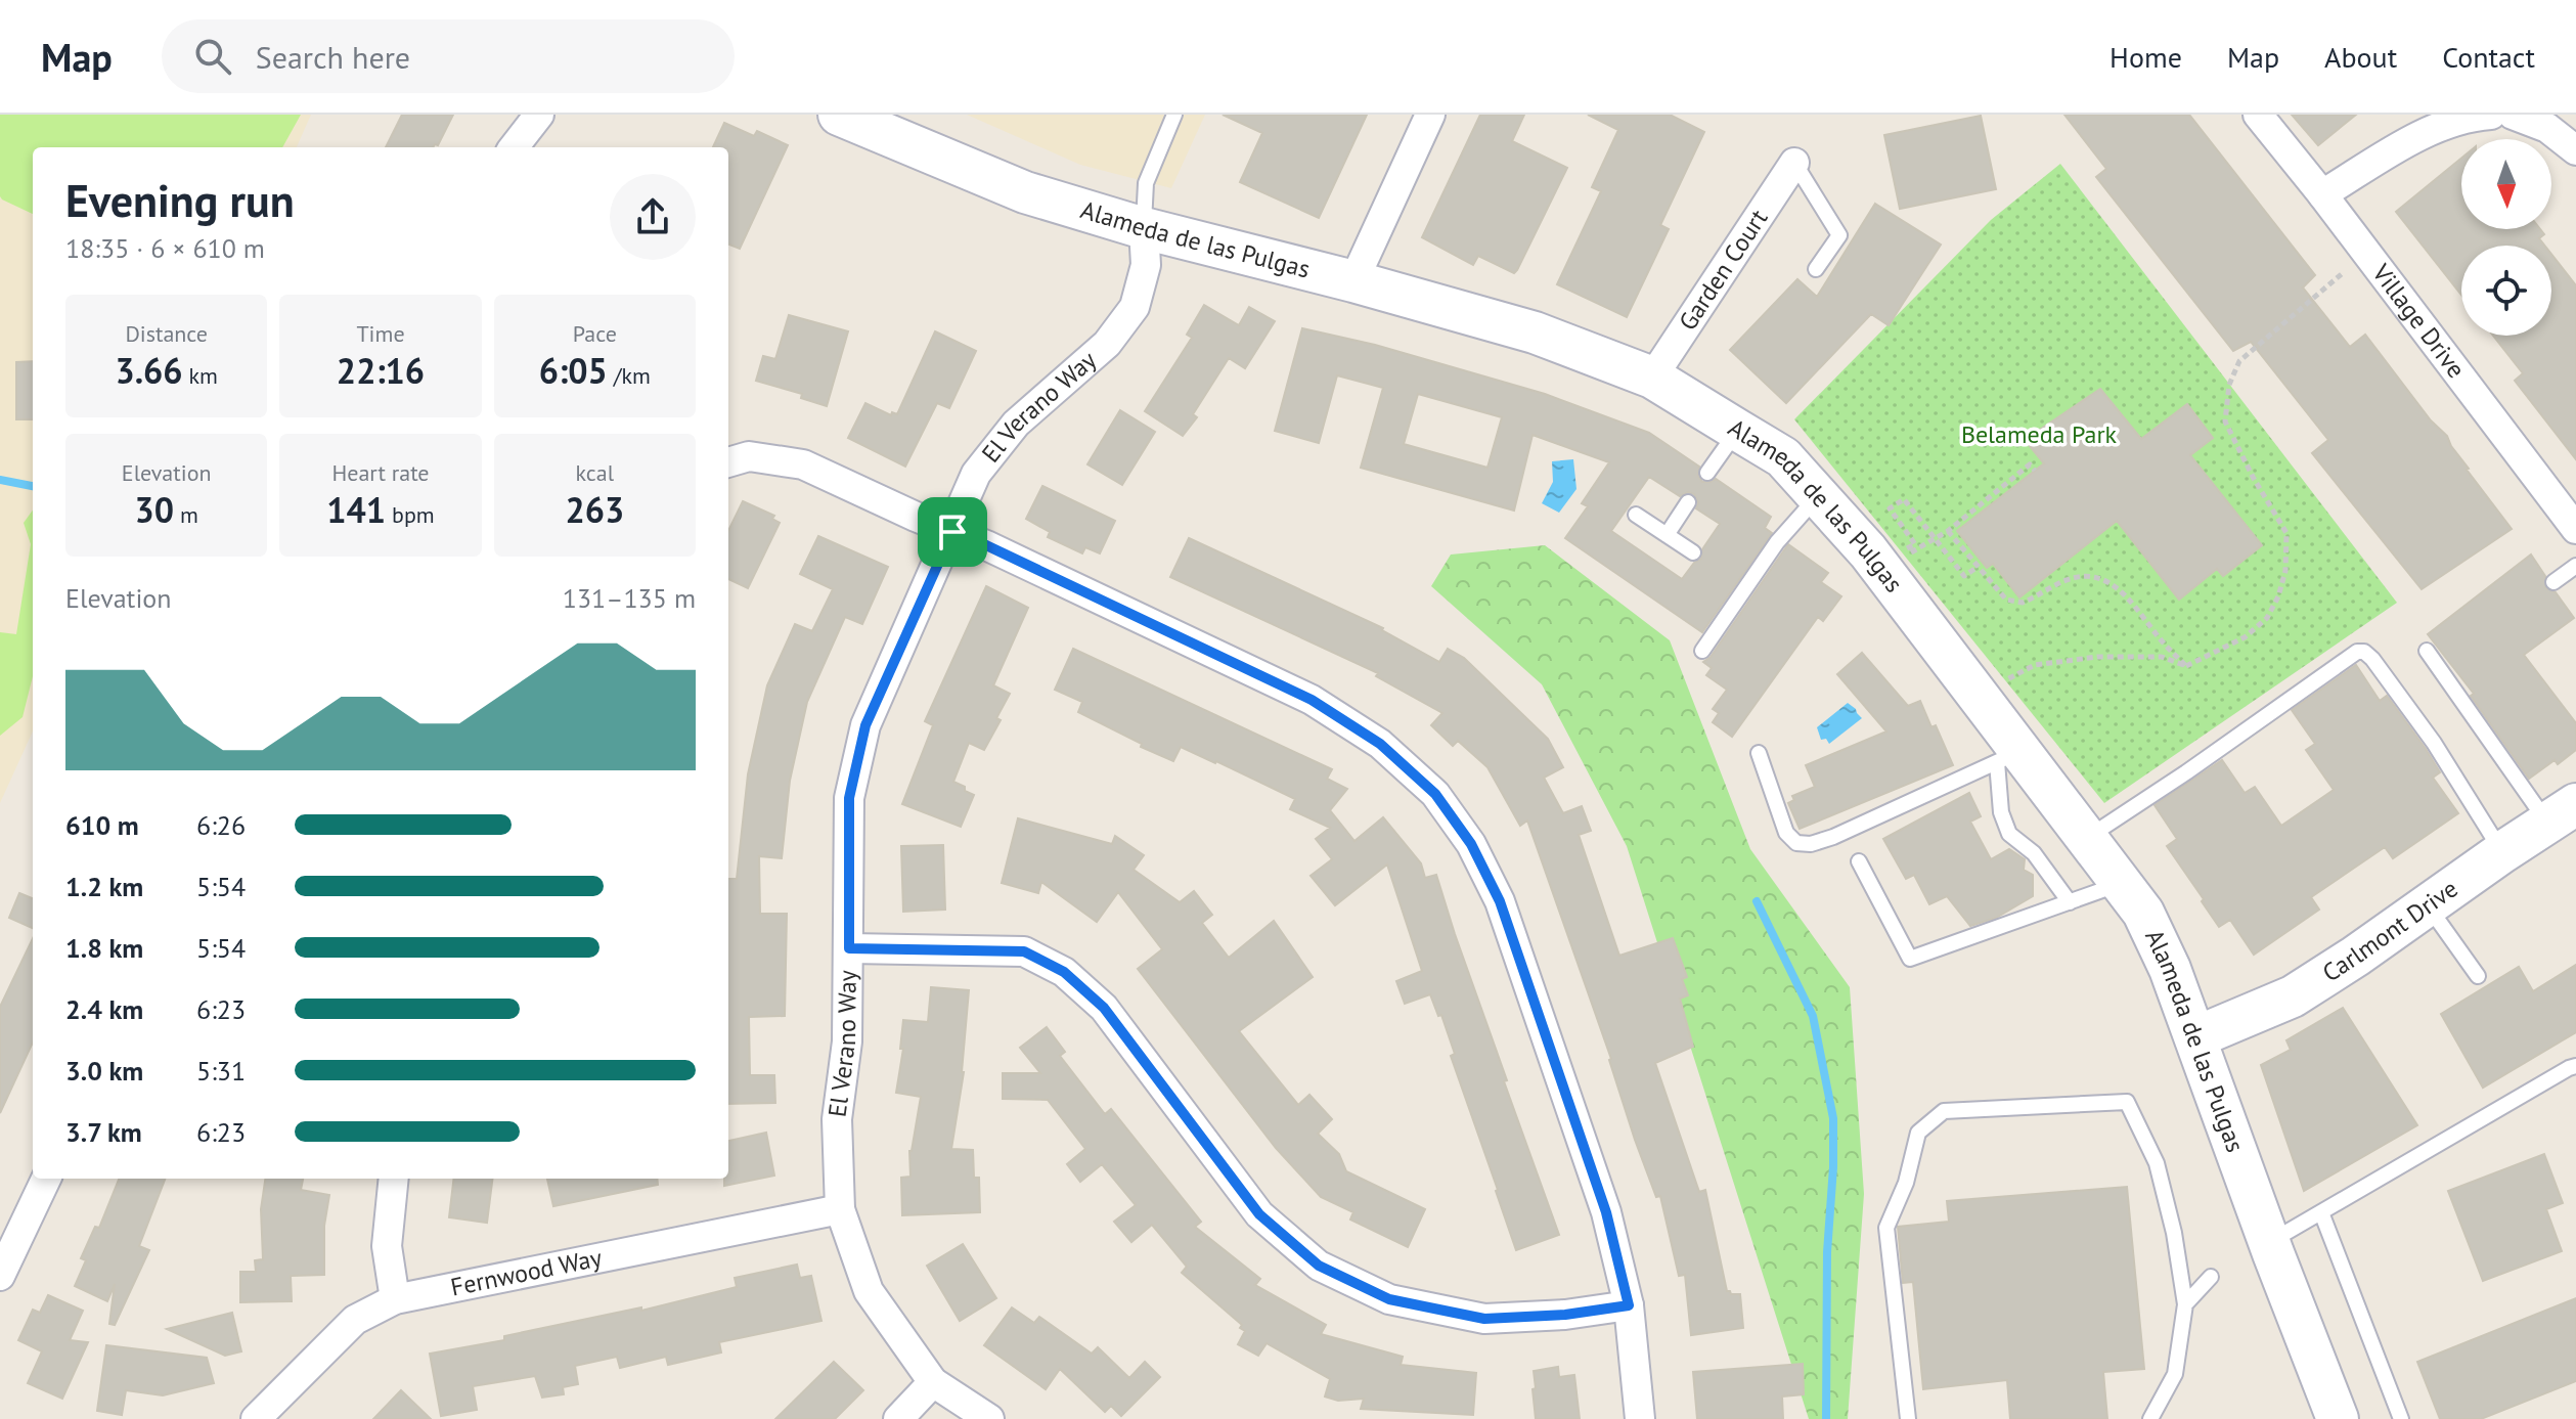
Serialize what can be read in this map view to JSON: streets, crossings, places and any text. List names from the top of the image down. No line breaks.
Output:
{"streets":{"main road":["Alameda de las Pulgas","Carlmont Drive"],"street":["Garden Court","Village Drive","El Verano Way","Fernwood Way"]},"crossings":[["Alameda de las Pulgas","Garden Court"],["Alameda de las Pulgas","El Verano Way"],["Alameda de las Pulgas","Carlmont Drive"],["El Verano Way","Fernwood Way"]],"parks":["Belameda Park"],"north":"bottom","page":{"header":"Map","search":"Search here","nav":["Home","Map","About","Contact"],"heading":["Evening run","18:35 · 6 × 610 m"],"stats":[["Distance","3.66 km"],["Time","22:16"],["Pace","6:05 /km"],["Elevation","30 m"],["Heart rate","141 bpm"],["kcal","263"]],"chart":["Elevation","131–135 m"],"list":[{"name":"610 m","note":"6:26"},{"name":"1.2 km","note":"5:54"},{"name":"1.8 km","note":"5:54"},{"name":"2.4 km","note":"6:23"},{"name":"3.0 km","note":"5:31"},{"name":"3.7 km","note":"6:23"}]}}
